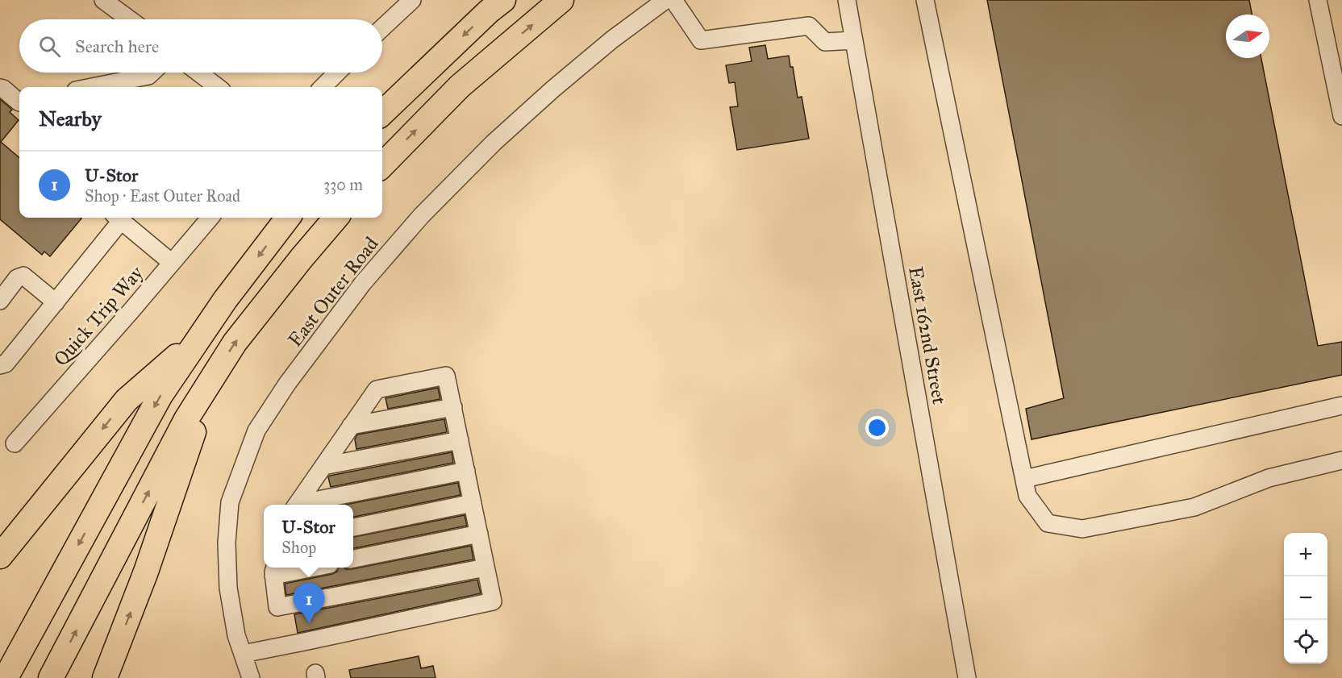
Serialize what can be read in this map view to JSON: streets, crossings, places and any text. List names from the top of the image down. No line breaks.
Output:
{"streets":{"street":["East Outer Road","Quick Trip Way","East 162nd Street"]},"north":"right","page":{"search":"Search here","heading":"Nearby","list":[{"mark":"1","name":"U-Stor","note":"Shop · East Outer Road","value":"330 m"}],"popup":["U-Stor","Shop"],"map_buttons":["+","−"],"pins":"1"}}
